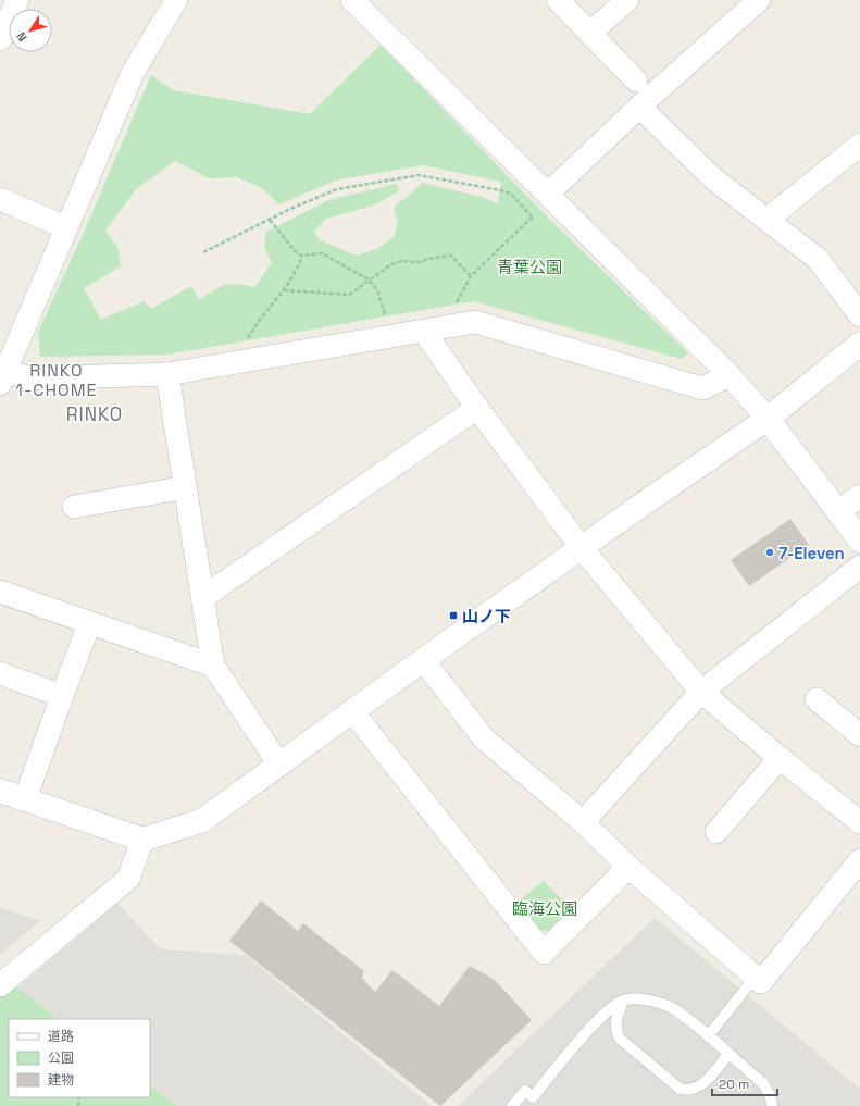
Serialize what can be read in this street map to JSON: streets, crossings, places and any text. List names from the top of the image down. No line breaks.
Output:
{"districts":["RINKO 1-CHOME","RINKO"],"parks":["青葉公園","臨海公園"],"places":{"other":["7-Eleven"],"transit":["山ノ下"]},"legend":["道路","公園","建物"],"scale_bar":"20 m","north":"bottom left"}
